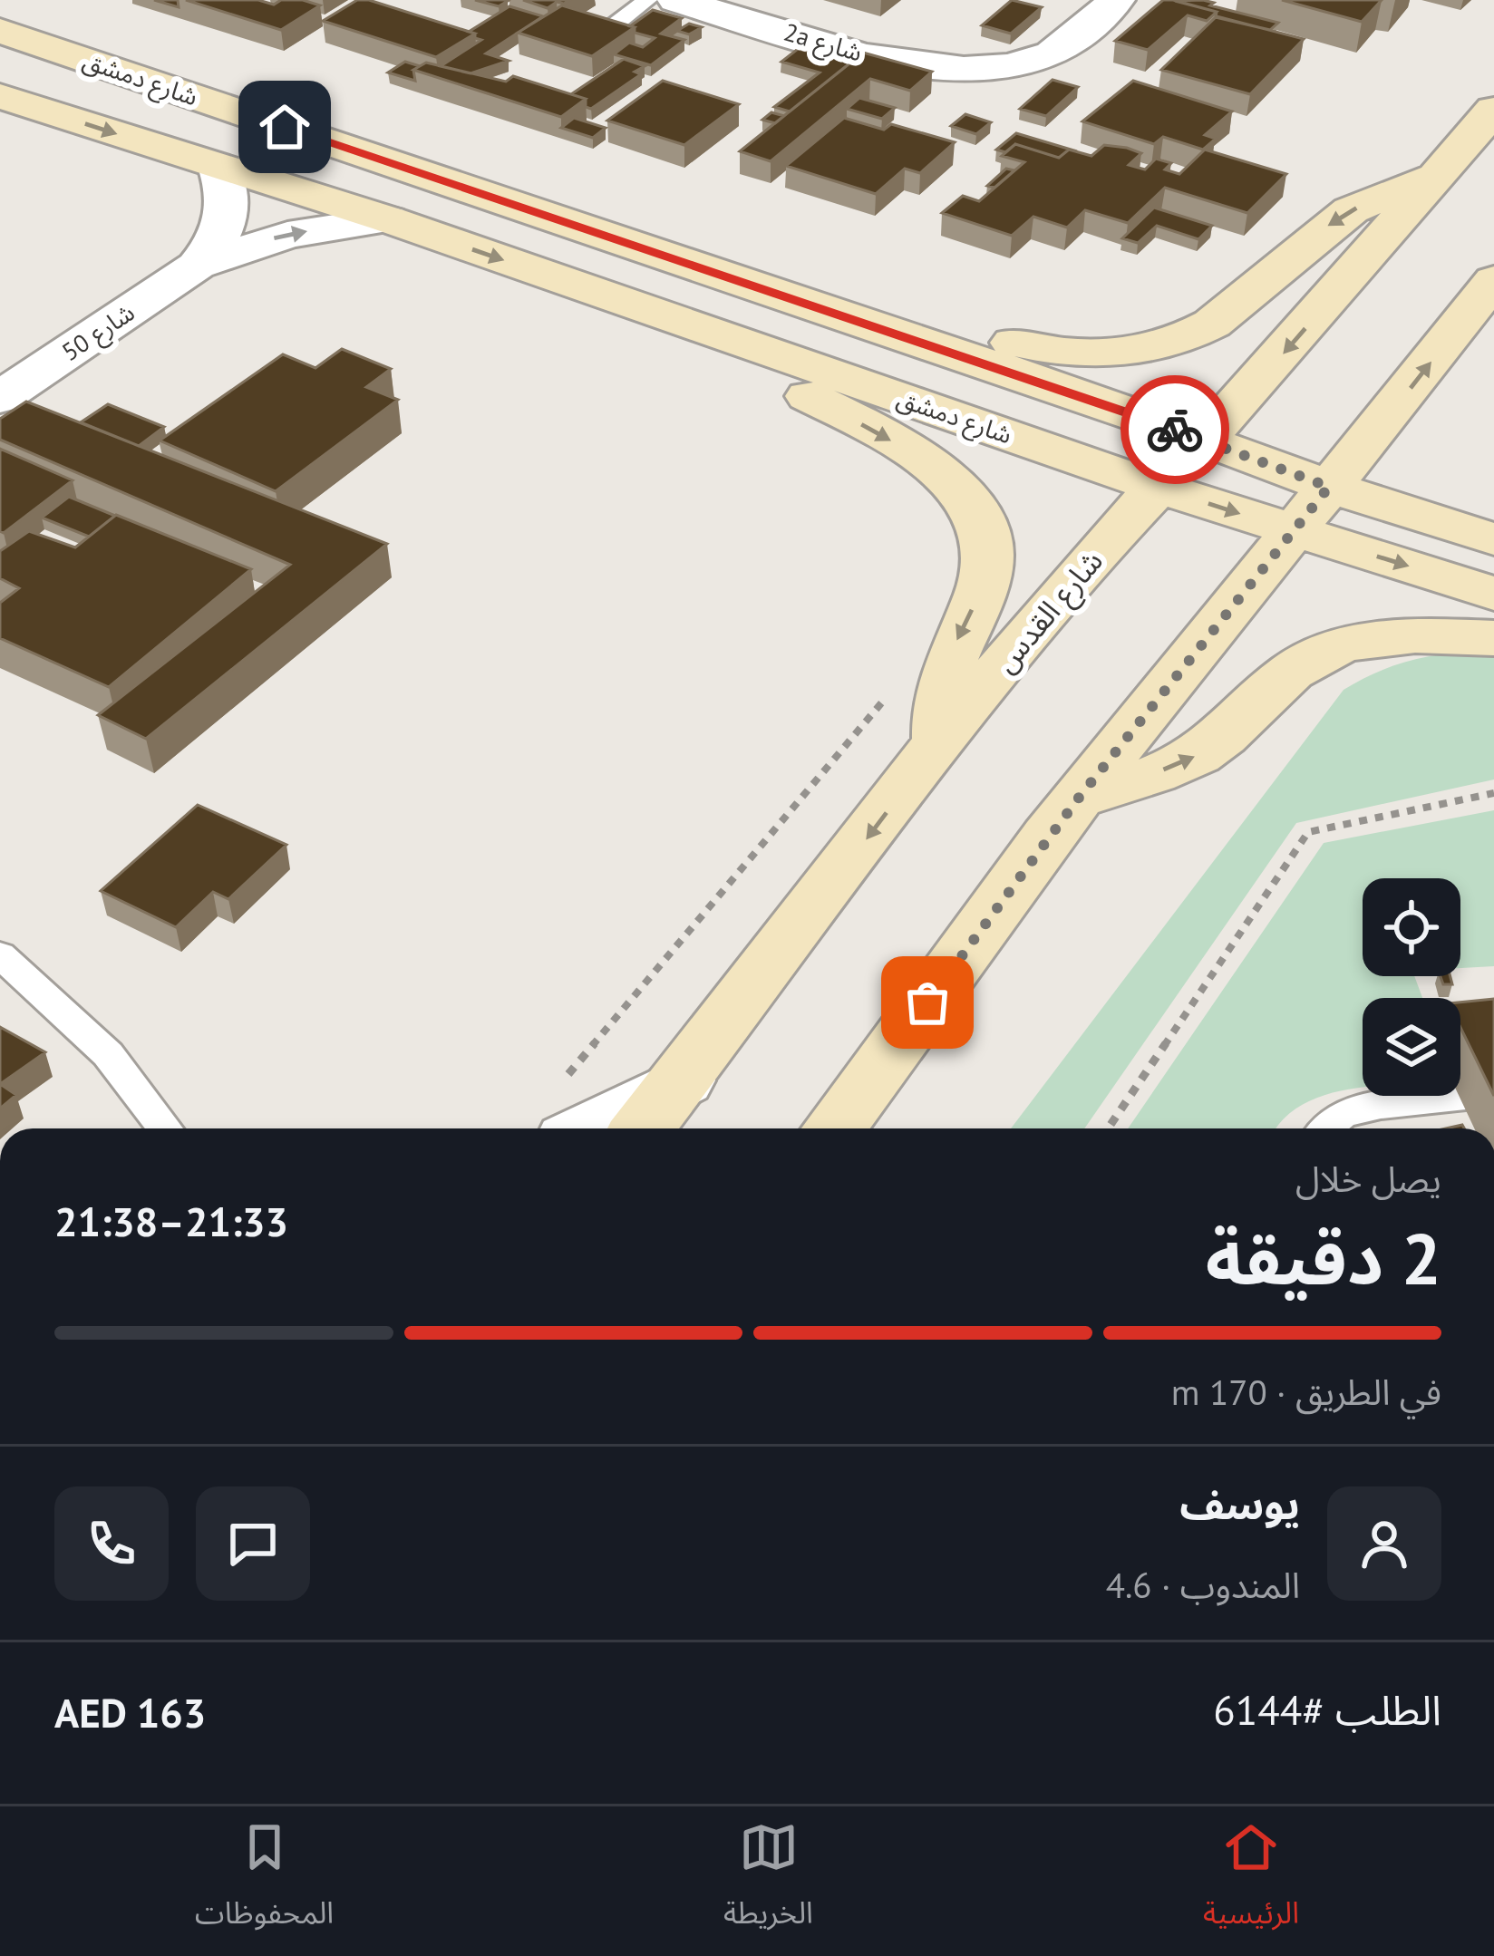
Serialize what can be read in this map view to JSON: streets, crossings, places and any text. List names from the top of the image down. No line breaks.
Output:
{"streets":{"main road":["شارع دمشق","شارع القدس"],"street":["2a شارع","شارع 50"]},"crossings":[["شارع دمشق","شارع 50"],["شارع دمشق","شارع القدس"]],"one_way":["شارع 50"],"page":{"heading":["2 دقيقة","يصل خلال","21:33–21:38"],"panel":["يوسف","المندوب · 4.6","الطلب #6144","AED 163"],"bar":"في الطريق · 170 m","tabs":["الرئيسية","الخريطة","المحفوظات"]}}
